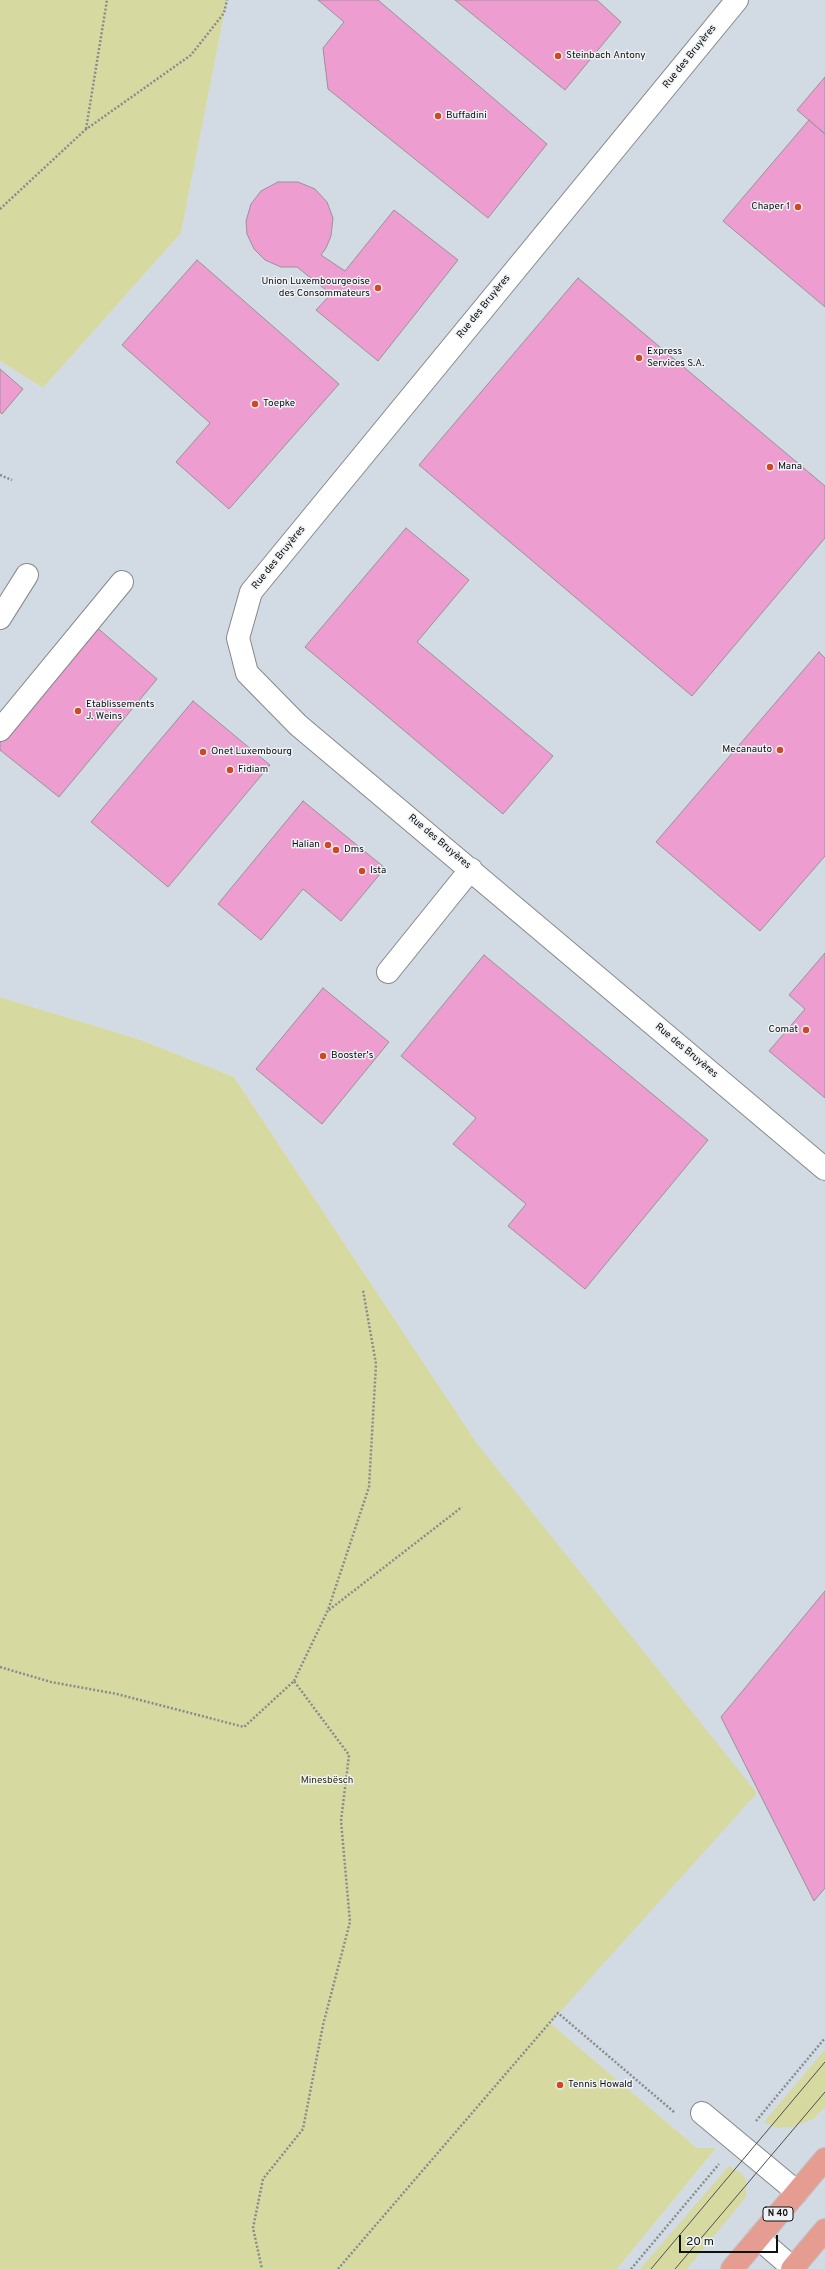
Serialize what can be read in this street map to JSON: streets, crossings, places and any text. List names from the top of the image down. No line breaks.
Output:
{"streets":{"main road":["N 40"],"street":["Rue des Bruyères"]},"parks":["Minesbësch"],"places":["Steinbach Antony","Buffadini","Chaper 1","Union Luxembourgeoise des Consommateurs","Express Services S.A.","Toepke","Mana","Etablissements J. Weins","Mecanauto","Onet Luxembourg","Fidiam","Halian","Dms","Ista","Comat","Booster's","Tennis Howald"],"scale_bar":"20 m"}
